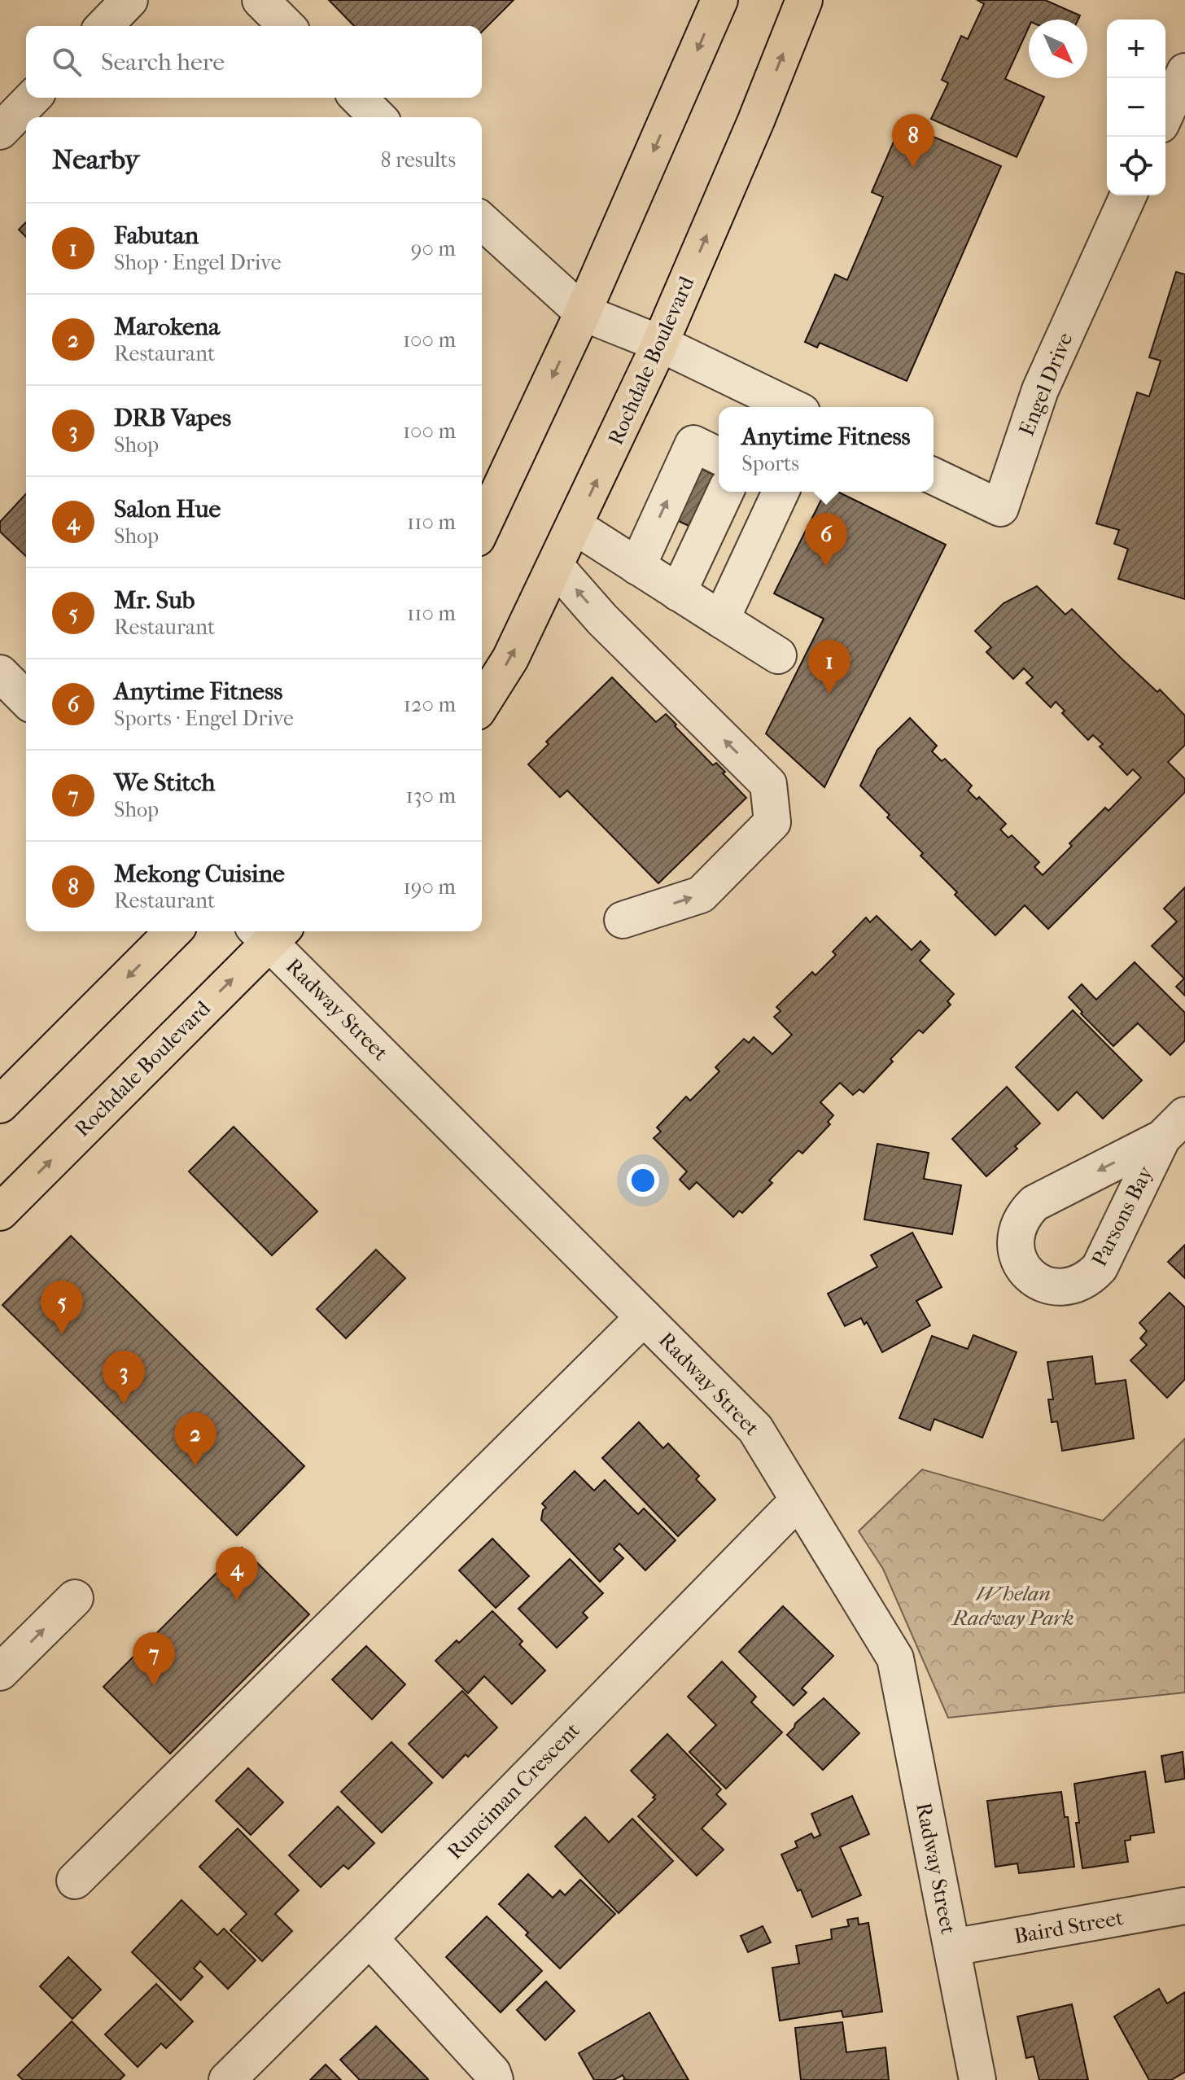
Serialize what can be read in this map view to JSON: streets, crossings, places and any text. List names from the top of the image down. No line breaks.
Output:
{"streets":{"main road":["Rochdale Boulevard"],"street":["Engel Drive","Radway Street","Runciman Crescent","Baird Street"]},"crossings":[["Rochdale Boulevard","Radway Street"],["Radway Street","Runciman Crescent"],["Radway Street","Baird Street"]],"parks":["Whelan Radway Park"],"north":"bottom right","page":{"map_buttons":["+","−"],"search":"Search here","pins":["8","6","1","5","3","2","4","7"],"heading":["Nearby","8 results"],"list":[{"mark":"1","name":"Fabutan","note":"Shop · Engel Drive","value":"90 m"},{"mark":"2","name":"Marokena","note":"Restaurant","value":"100 m"},{"mark":"3","name":"DRB Vapes","note":"Shop","value":"100 m"},{"mark":"4","name":"Salon Hue","note":"Shop","value":"110 m"},{"mark":"5","name":"Mr. Sub","note":"Restaurant","value":"110 m"},{"mark":"6","name":"Anytime Fitness","note":"Sports · Engel Drive","value":"120 m"},{"mark":"7","name":"We Stitch","note":"Shop","value":"130 m"},{"mark":"8","name":"Mekong Cuisine","note":"Restaurant","value":"190 m"}],"popup":["Anytime Fitness","Sports"]}}
